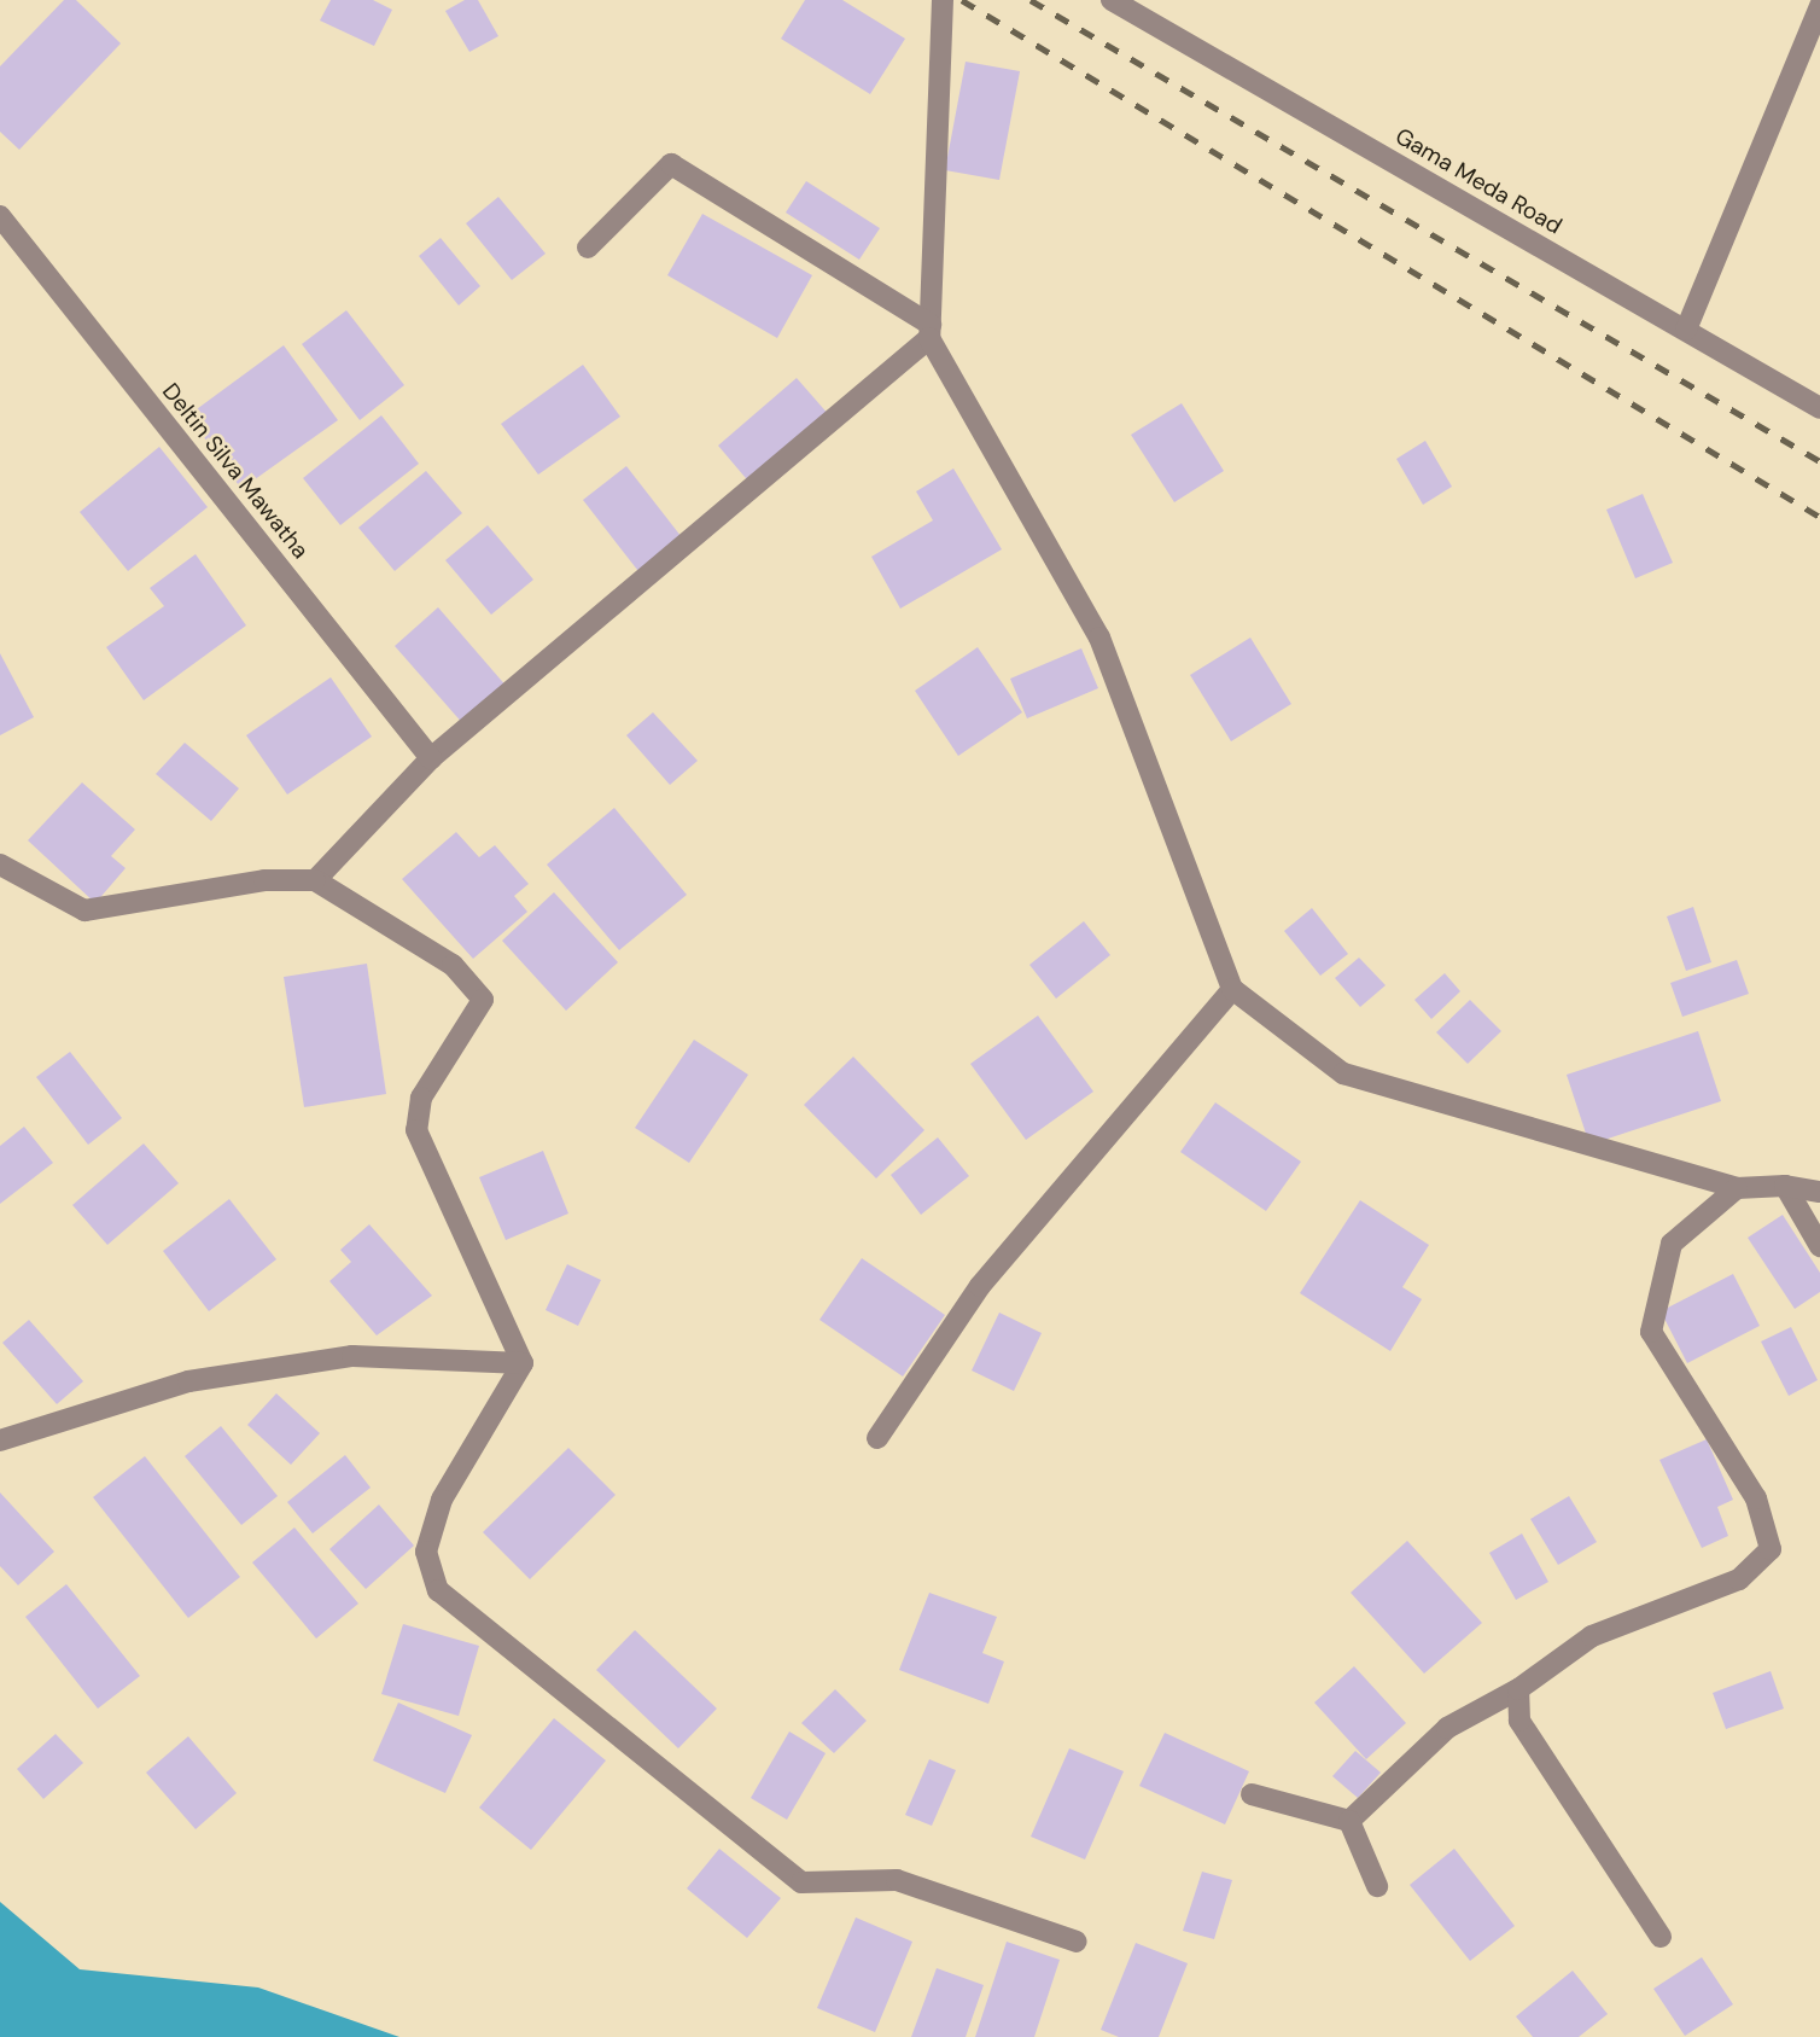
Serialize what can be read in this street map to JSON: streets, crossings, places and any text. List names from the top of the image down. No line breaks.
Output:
{"streets":{"street":["Gama Meda Road","Deltin Silva Mawatha"]}}
